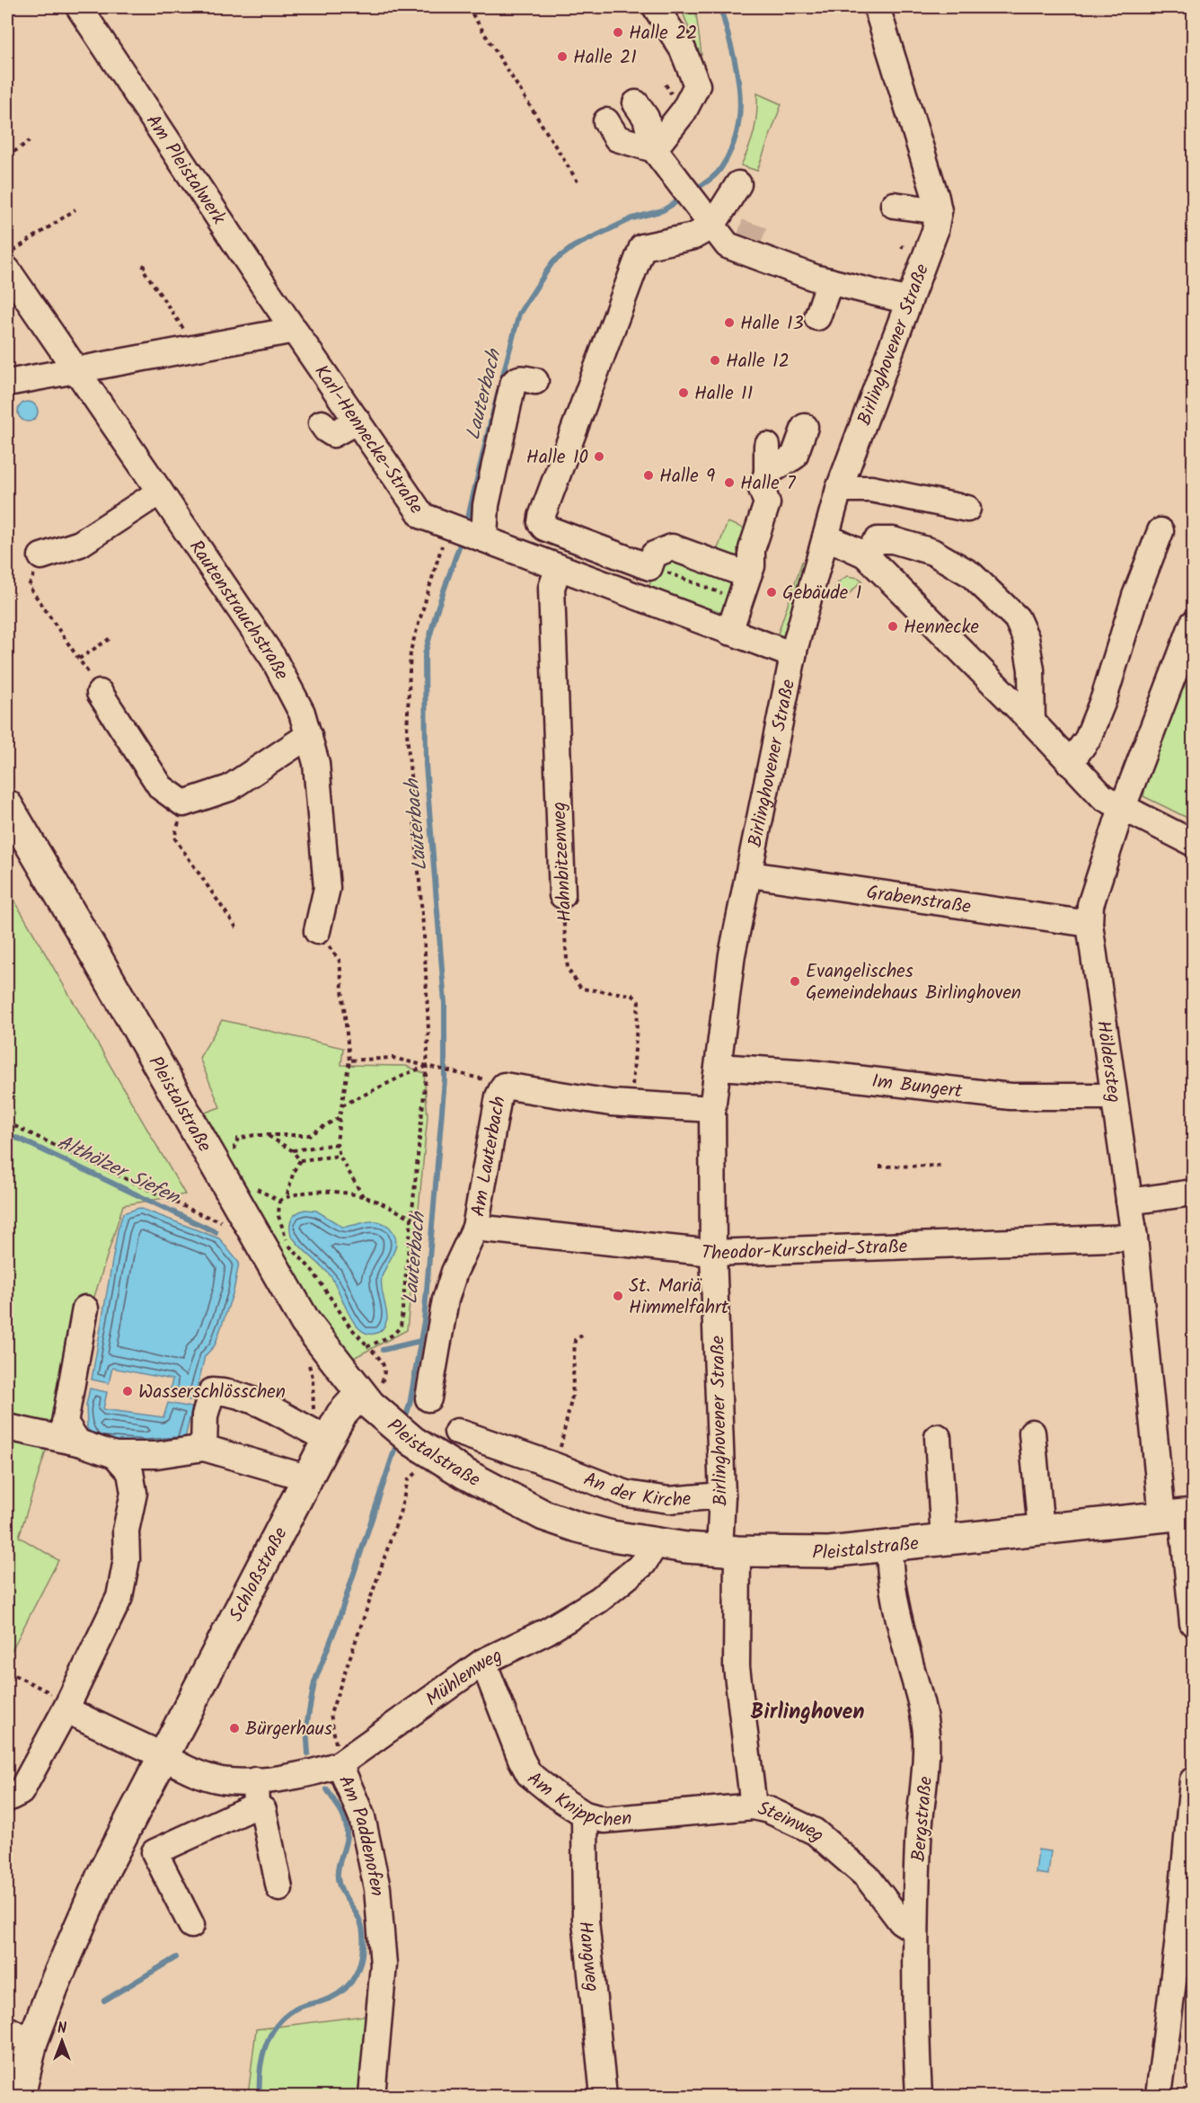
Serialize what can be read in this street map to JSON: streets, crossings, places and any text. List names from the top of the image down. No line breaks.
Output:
{"streets":{"main road":["Pleistalstraße","Schloßstraße"],"street":["Am Pleistalwerk","Birlinghovener Straße","Karl-Hennecke-Straße","Rautenstrauchstraße","Hahnbitzenweg","Grabenstraße","Höldersteg","Im Bungert","Am Lauterbach","Theodor-Kurscheid-Straße","An der Kirche","Mühlenweg","Am Knippchen","Bergstraße","Steinweg","Am Paddenofen","Hangweg"]},"crossings":[["Am Pleistalwerk","Karl-Hennecke-Straße"],["Birlinghovener Straße","Karl-Hennecke-Straße"],["Birlinghovener Straße","Grabenstraße"],["Birlinghovener Straße","Im Bungert"],["Birlinghovener Straße","Pleistalstraße"],["Birlinghovener Straße","Am Lauterbach"],["Birlinghovener Straße","Theodor-Kurscheid-Straße"],["Birlinghovener Straße","An der Kirche"],["Birlinghovener Straße","Steinweg"],["Karl-Hennecke-Straße","Hahnbitzenweg"],["Hahnbitzenweg","Am Lauterbach"],["Grabenstraße","Höldersteg"],["Höldersteg","Im Bungert"],["Höldersteg","Pleistalstraße"],["Höldersteg","Theodor-Kurscheid-Straße"],["Pleistalstraße","Schloßstraße"],["Pleistalstraße","Mühlenweg"],["Pleistalstraße","Bergstraße"],["Pleistalstraße","Steinweg"],["Pleistalstraße","Am Paddenofen"],["Am Lauterbach","Theodor-Kurscheid-Straße"],["Schloßstraße","Mühlenweg"],["Mühlenweg","Am Knippchen"],["Mühlenweg","Am Paddenofen"],["Am Knippchen","Steinweg"],["Am Knippchen","Hangweg"],["Bergstraße","Steinweg"]],"districts":["Birlinghoven"],"water":["Lauterbach","Althölzer Siefen"],"places":["Halle 22","Halle 21","Halle 13","Halle 12","Halle 11","Halle 10","Halle 9","Halle 7","Gebäude 1","Hennecke","Evangelisches Gemeindehaus Birlinghoven","St. Mariä Himmelfahrt","Wasserschlösschen","Bürgerhaus"],"north":"top"}
